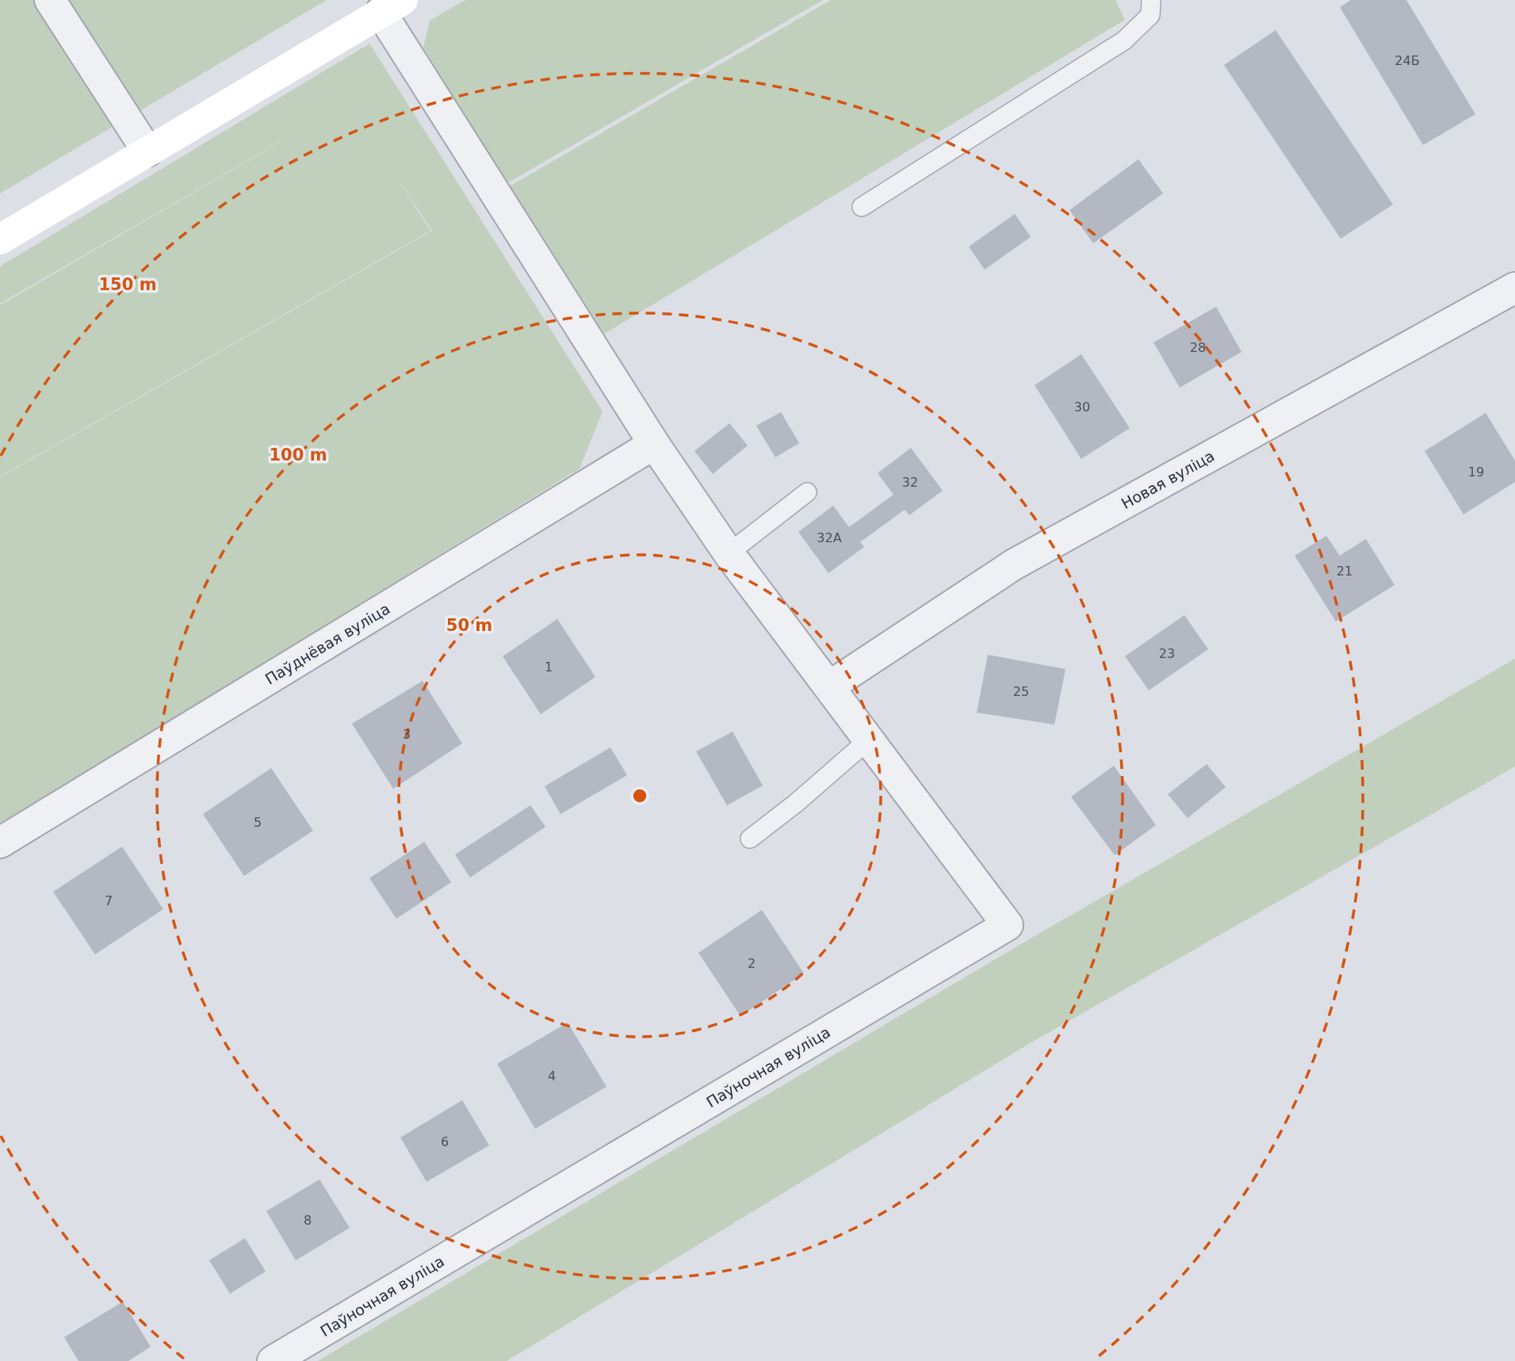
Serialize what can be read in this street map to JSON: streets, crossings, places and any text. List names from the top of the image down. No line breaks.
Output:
{"streets":{"street":["Новая вуліца","Паўднёвая вуліца","Паўночная вуліца"]},"crossings":[["Новая вуліца","Паўночная вуліца"],["Паўднёвая вуліца","Паўночная вуліца"]],"house_numbers":["24Б","28","30","19","32","32А","21","23","1","25","3","5","7","2","4","6","8"],"rings":["150 m","100 m","50 m"]}
